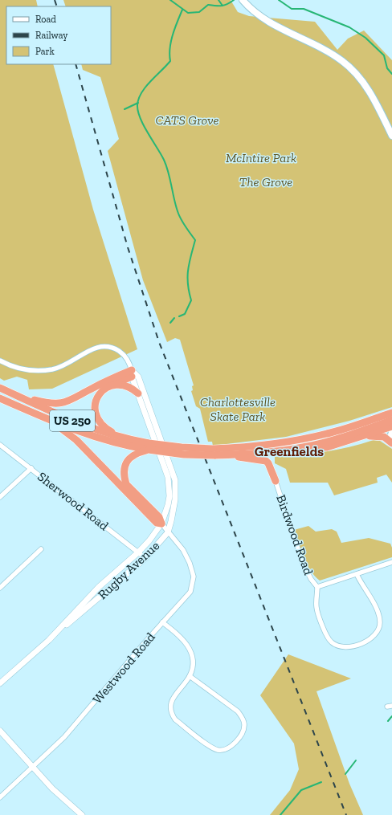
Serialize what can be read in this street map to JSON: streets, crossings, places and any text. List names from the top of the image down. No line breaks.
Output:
{"streets":{"highway":["US 250"],"street":["Sherwood Road","Birdwood Road","Rugby Avenue","Westwood Road"]},"crossings":[["Sherwood Road","Rugby Avenue"],["Rugby Avenue","Westwood Road"]],"districts":["Greenfields"],"parks":["CATS Grove","McIntire Park","The Grove","Charlottesville Skate Park"],"legend":["Road","Railway","Park"]}
